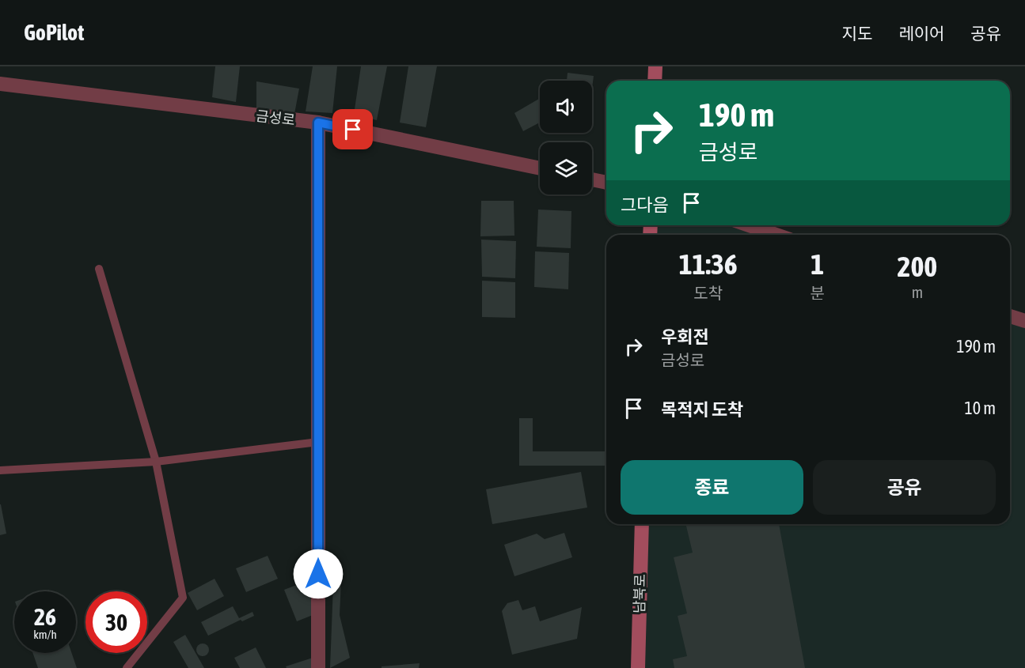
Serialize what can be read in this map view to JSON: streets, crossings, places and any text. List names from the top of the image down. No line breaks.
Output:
{"streets":{"main road":["남북로"],"street":["금성로"]},"page":{"header":"GoPilot","nav":["지도","레이어","공유"],"turn":["190 m","금성로"],"then":"그다음","eta":["11:36","도착","1","분","200","m"],"list":[{"name":"우회전","note":"금성로","value":"190 m"},{"name":"목적지 도착","value":"10 m"}],"buttons":["종료","공유"],"speed":"26 km/h","limit":"30"}}
